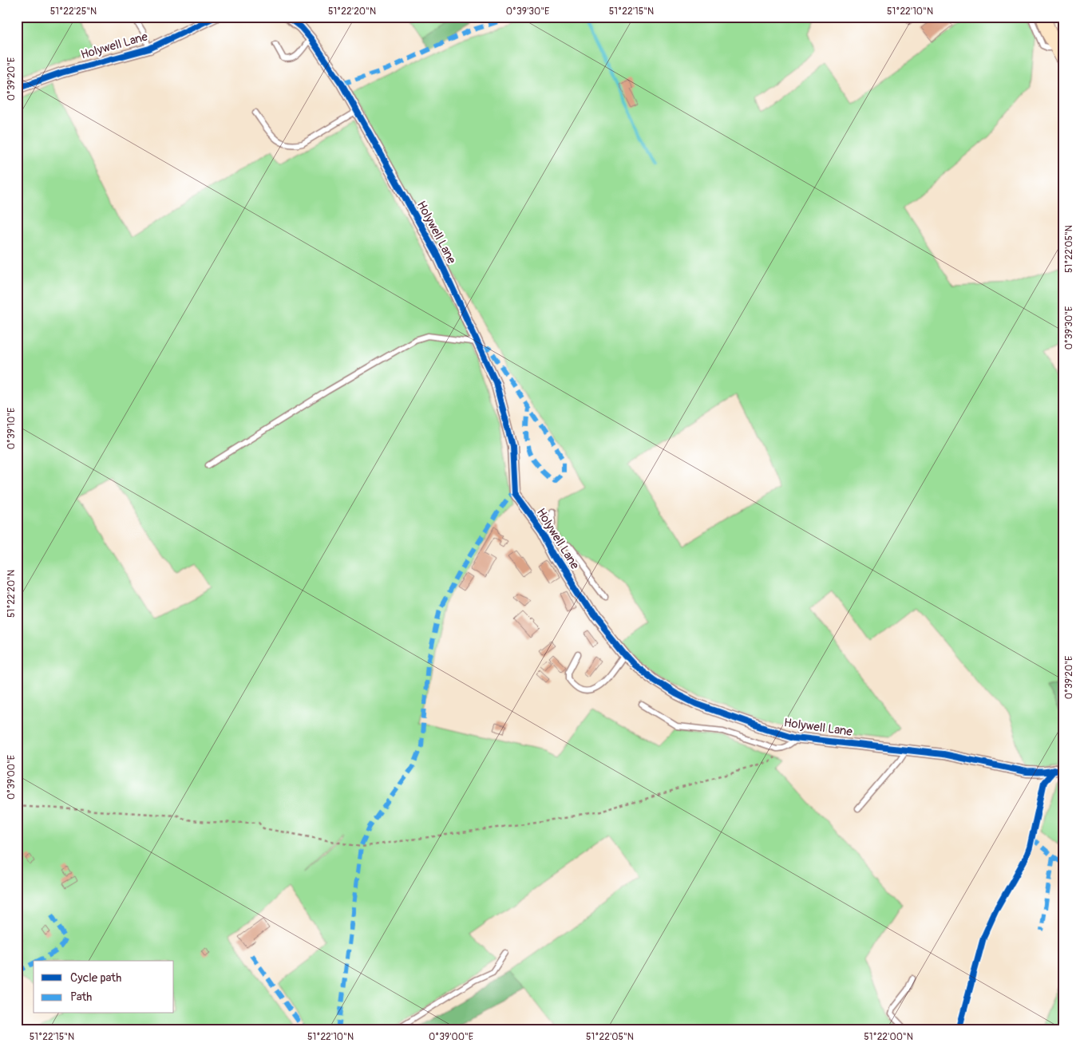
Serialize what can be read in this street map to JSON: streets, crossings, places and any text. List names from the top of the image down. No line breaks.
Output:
{"streets":{"street":["Holywell Lane"]},"legend":["Cycle path","Path"],"coordinates":["51°22'25\"N","51°22'20\"N","0°39'30\"E","51°22'15\"N","51°22'10\"N","0°39'20\"E","51°22'05\"N","0°39'10\"E","0°39'00\"E","51°22'00\"N"]}
